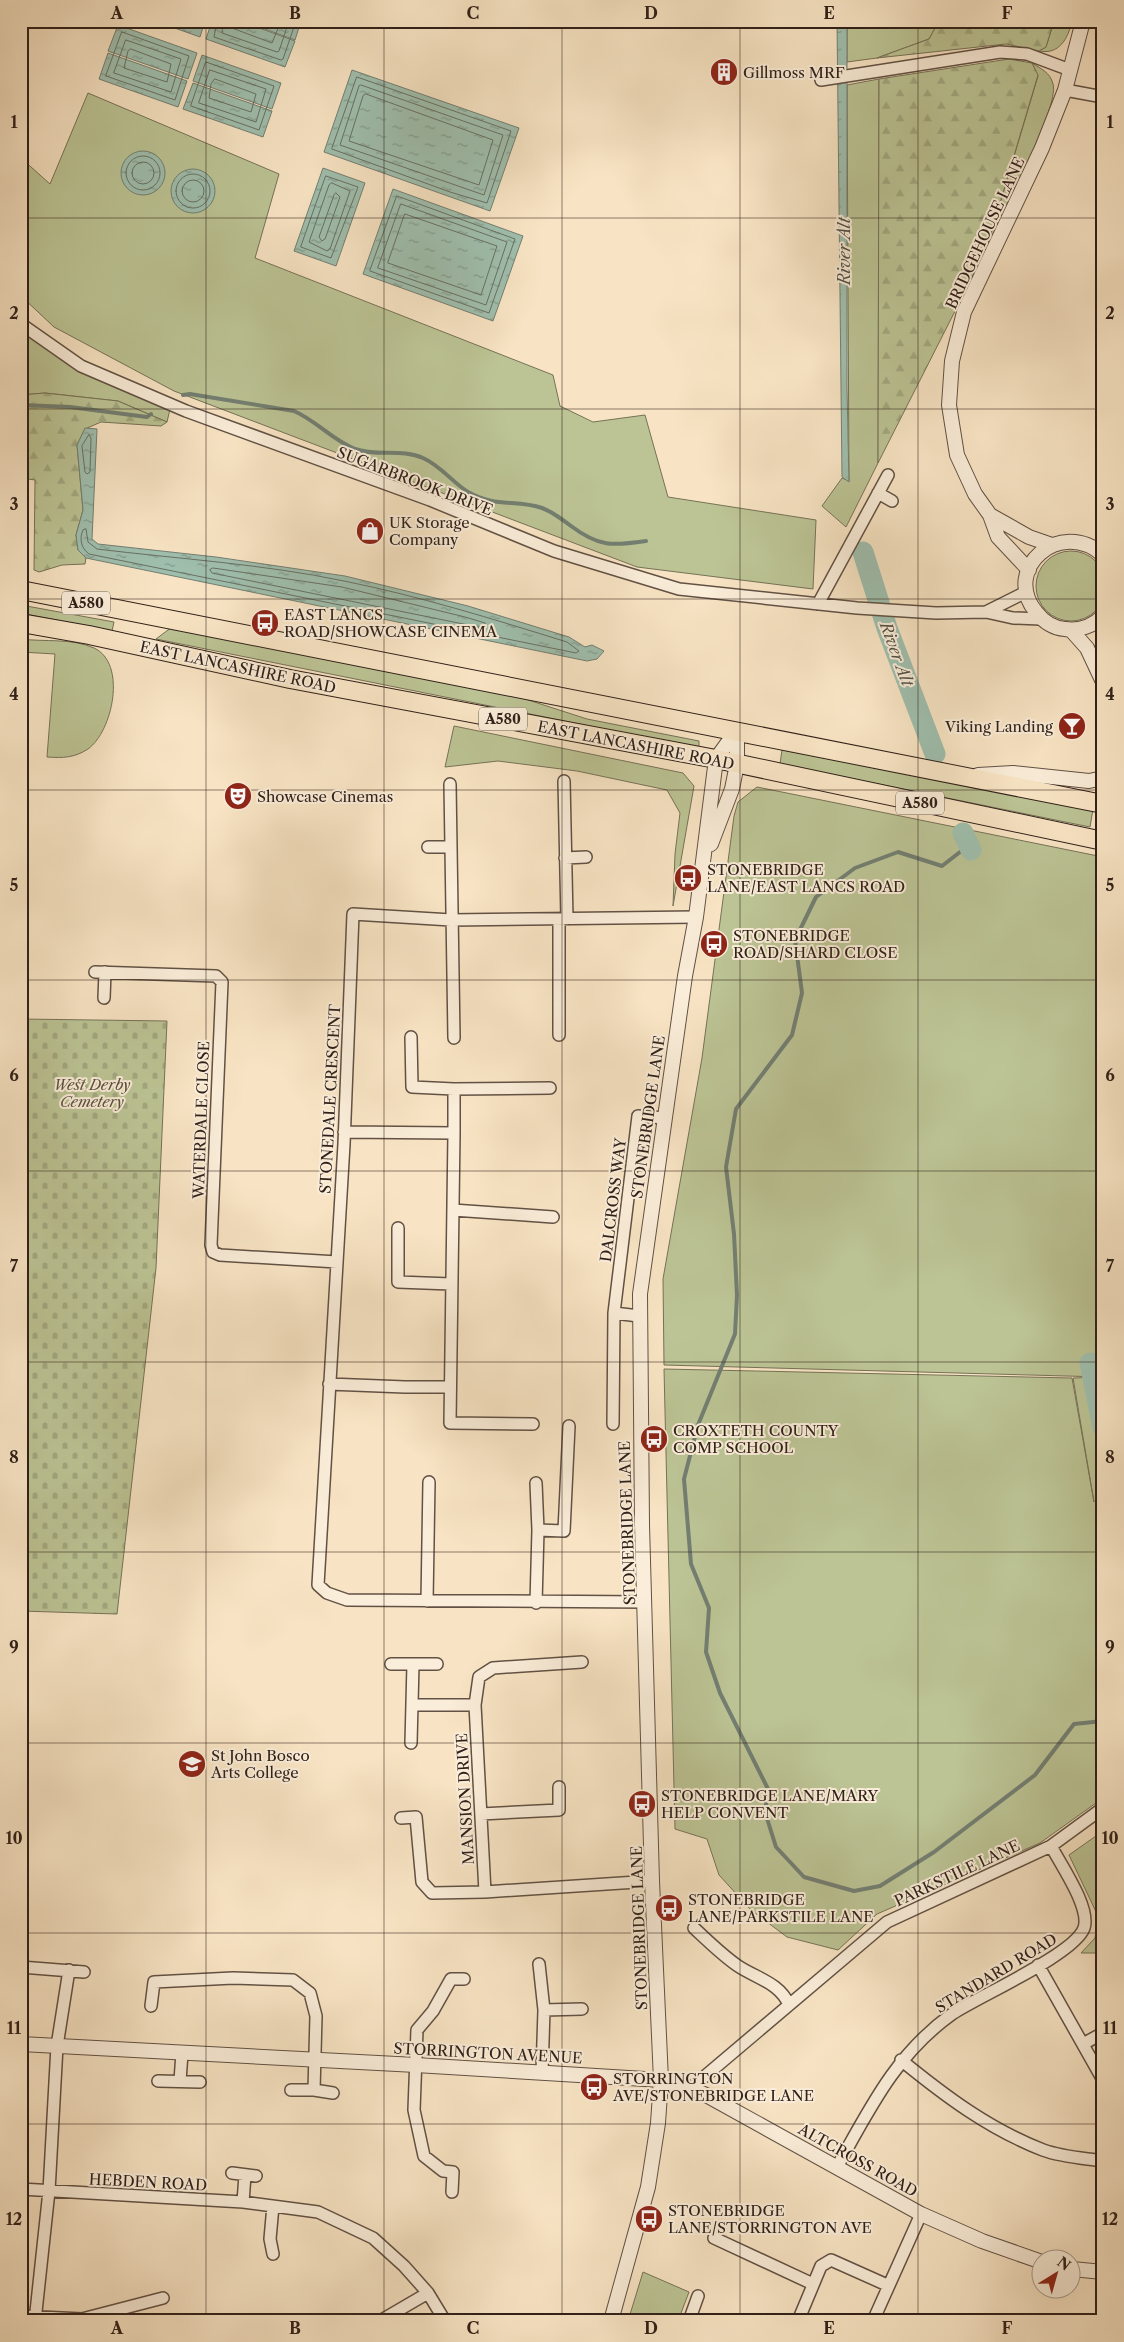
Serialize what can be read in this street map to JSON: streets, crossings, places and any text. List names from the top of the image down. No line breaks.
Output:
{"streets":{"highway":["A580","EAST LANCASHIRE ROAD"],"street":["BRIDGEHOUSE LANE","SUGARBROOK DRIVE","STONEDALE CRESCENT","STONEBRIDGE LANE","WATERDALE CLOSE","DALCROSS WAY","MANSION DRIVE","PARKSTILE LANE","STANDARD ROAD","STORRINGTON AVENUE","ALTCROSS ROAD","HEBDEN ROAD"]},"crossings":[["EAST LANCASHIRE ROAD","STONEBRIDGE LANE"],["STONEDALE CRESCENT","STONEBRIDGE LANE"],["STONEDALE CRESCENT","WATERDALE CLOSE"],["STONEBRIDGE LANE","DALCROSS WAY"],["STONEBRIDGE LANE","STORRINGTON AVENUE"],["STONEBRIDGE LANE","ALTCROSS ROAD"],["PARKSTILE LANE","STANDARD ROAD"],["PARKSTILE LANE","ALTCROSS ROAD"],["STANDARD ROAD","ALTCROSS ROAD"],["STORRINGTON AVENUE","ALTCROSS ROAD"]],"water":["River Alt"],"parks":["West Derby Cemetery"],"places":{"building":["Gillmoss MRF"],"shop":["UK Storage Company"],"bus stop":["EAST LANCS ROAD/SHOWCASE CINEMA","STONEBRIDGE LANE/EAST LANCS ROAD","STONEBRIDGE ROAD/SHARD CLOSE","CROXTETH COUNTY COMP SCHOOL","STONEBRIDGE LANE/MARY HELP CONVENT","STONEBRIDGE LANE/PARKSTILE LANE","STORRINGTON AVE/STONEBRIDGE LANE","STONEBRIDGE LANE/STORRINGTON AVE"],"bar":["Viking Landing"],"theatre":["Showcase Cinemas"],"school or university":["St John Bosco Arts College"]},"north":"top right","grid":{"columns":["A","B","C","D","E","F"],"rows":["1","2","3","4","5","6","7","8","9","10","11","12"]}}
